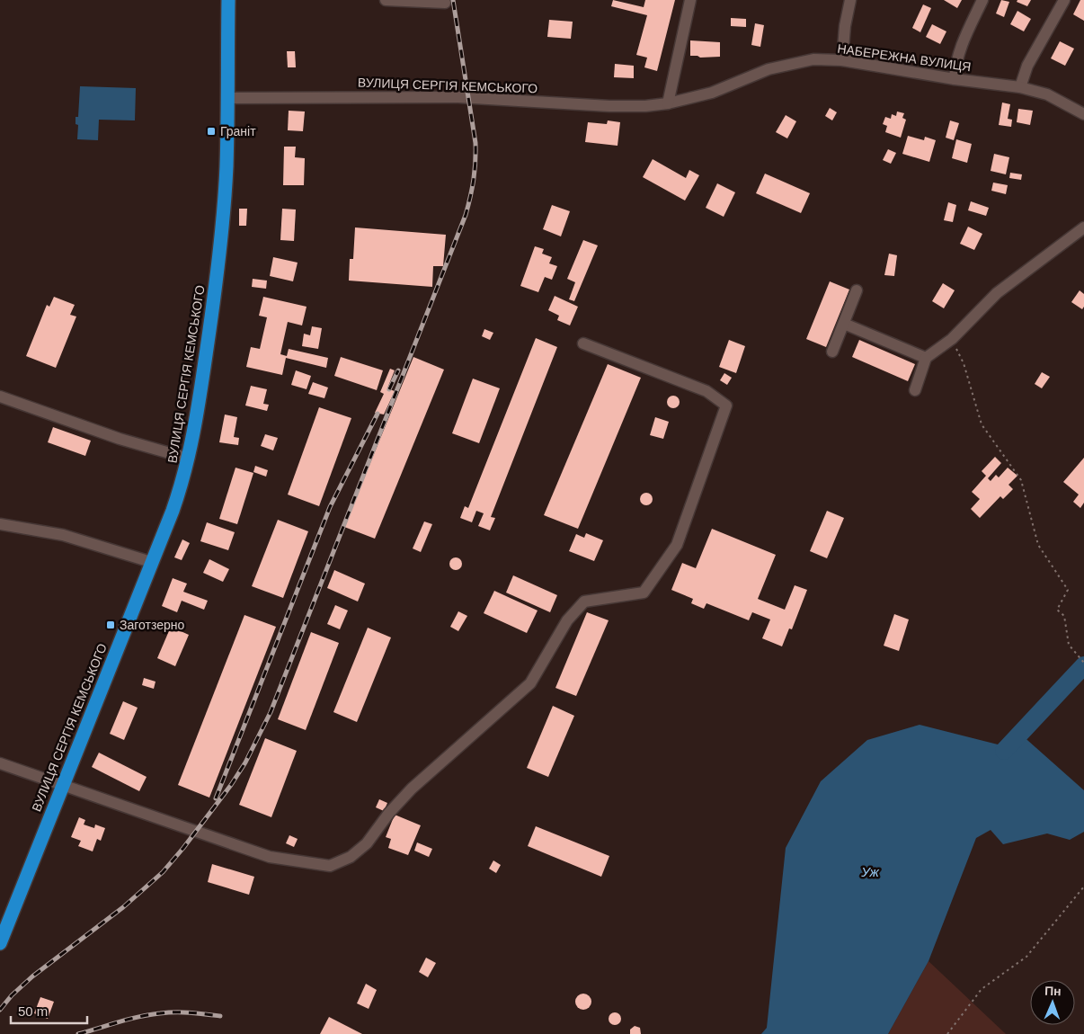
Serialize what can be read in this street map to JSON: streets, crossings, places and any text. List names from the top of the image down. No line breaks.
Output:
{"streets":{"highway":["ВУЛИЦЯ СЕРГІЯ КЕМСЬКОГО"],"street":["НАБЕРЕЖНА ВУЛИЦЯ"]},"crossings":[["НАБЕРЕЖНА ВУЛИЦЯ","ВУЛИЦЯ СЕРГІЯ КЕМСЬКОГО"]],"water":["Уж"],"places":{"transit":["Граніт","Заготзерно"]},"scale_bar":"50 m","north":"top"}
